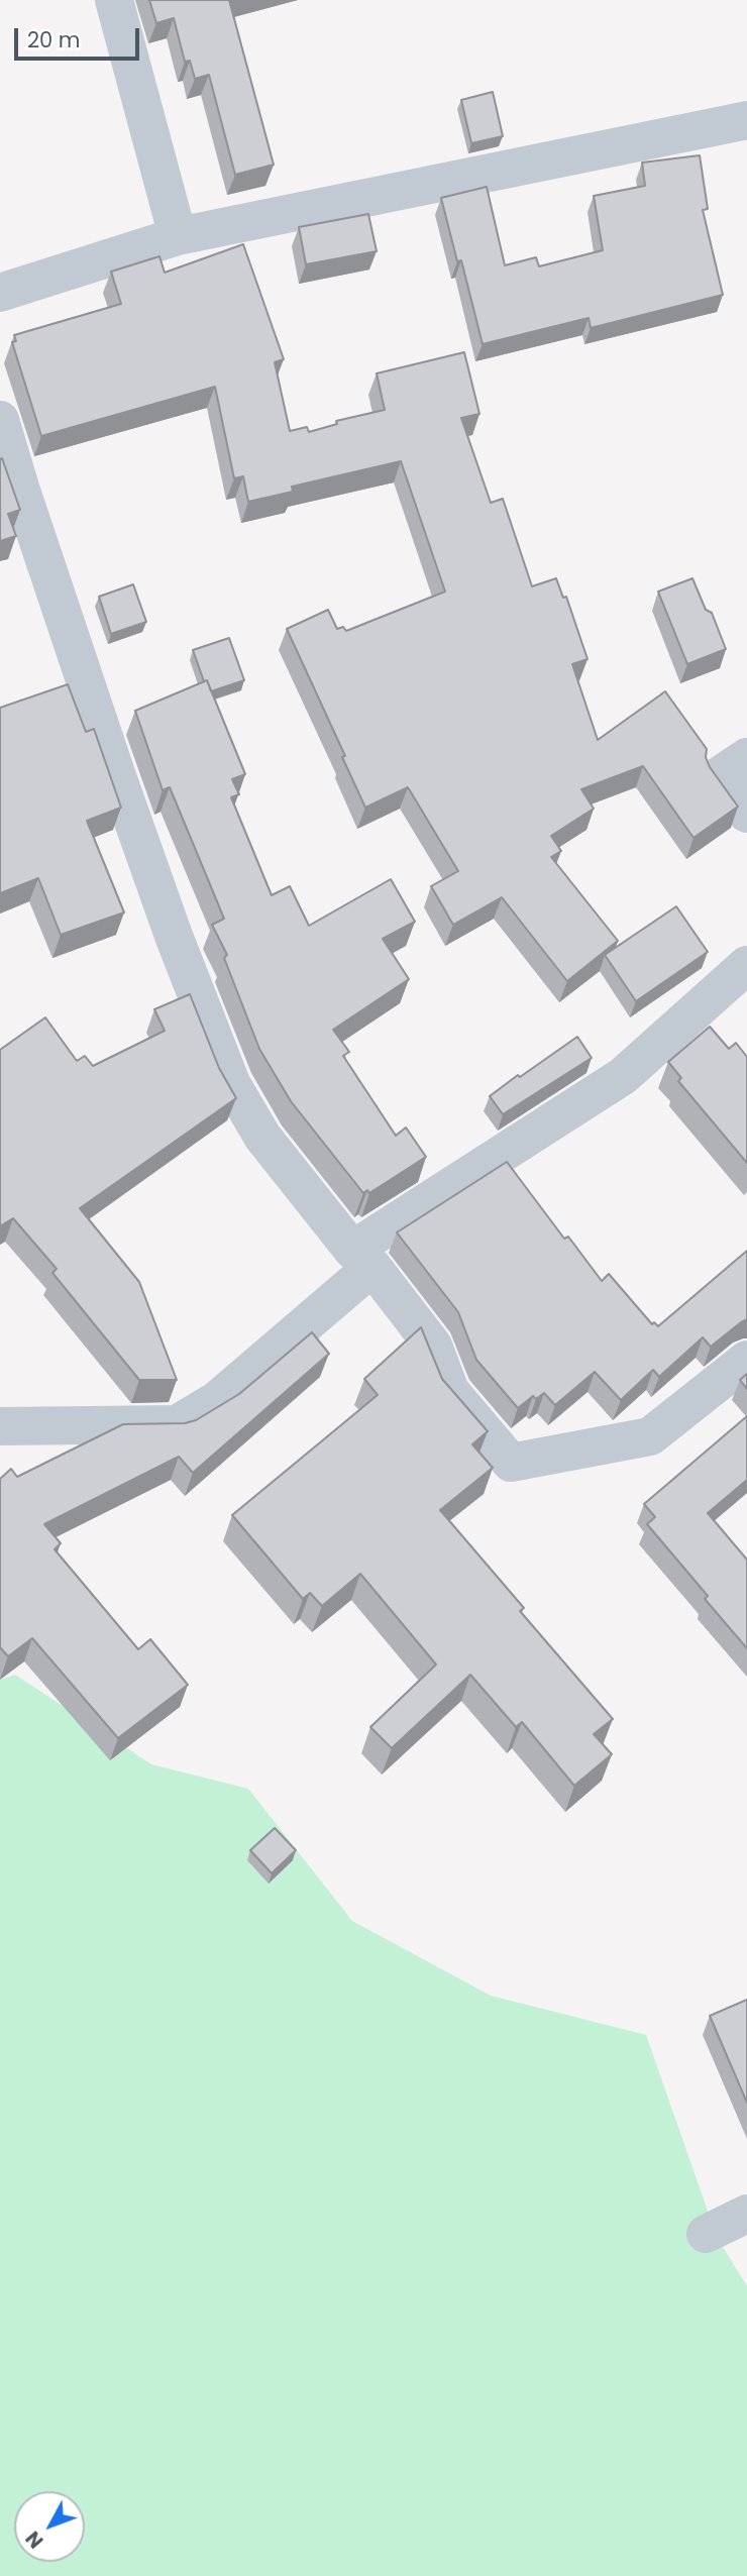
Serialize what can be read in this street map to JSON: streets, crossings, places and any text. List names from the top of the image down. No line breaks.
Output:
{"scale_bar":"20 m","north":"bottom left"}
